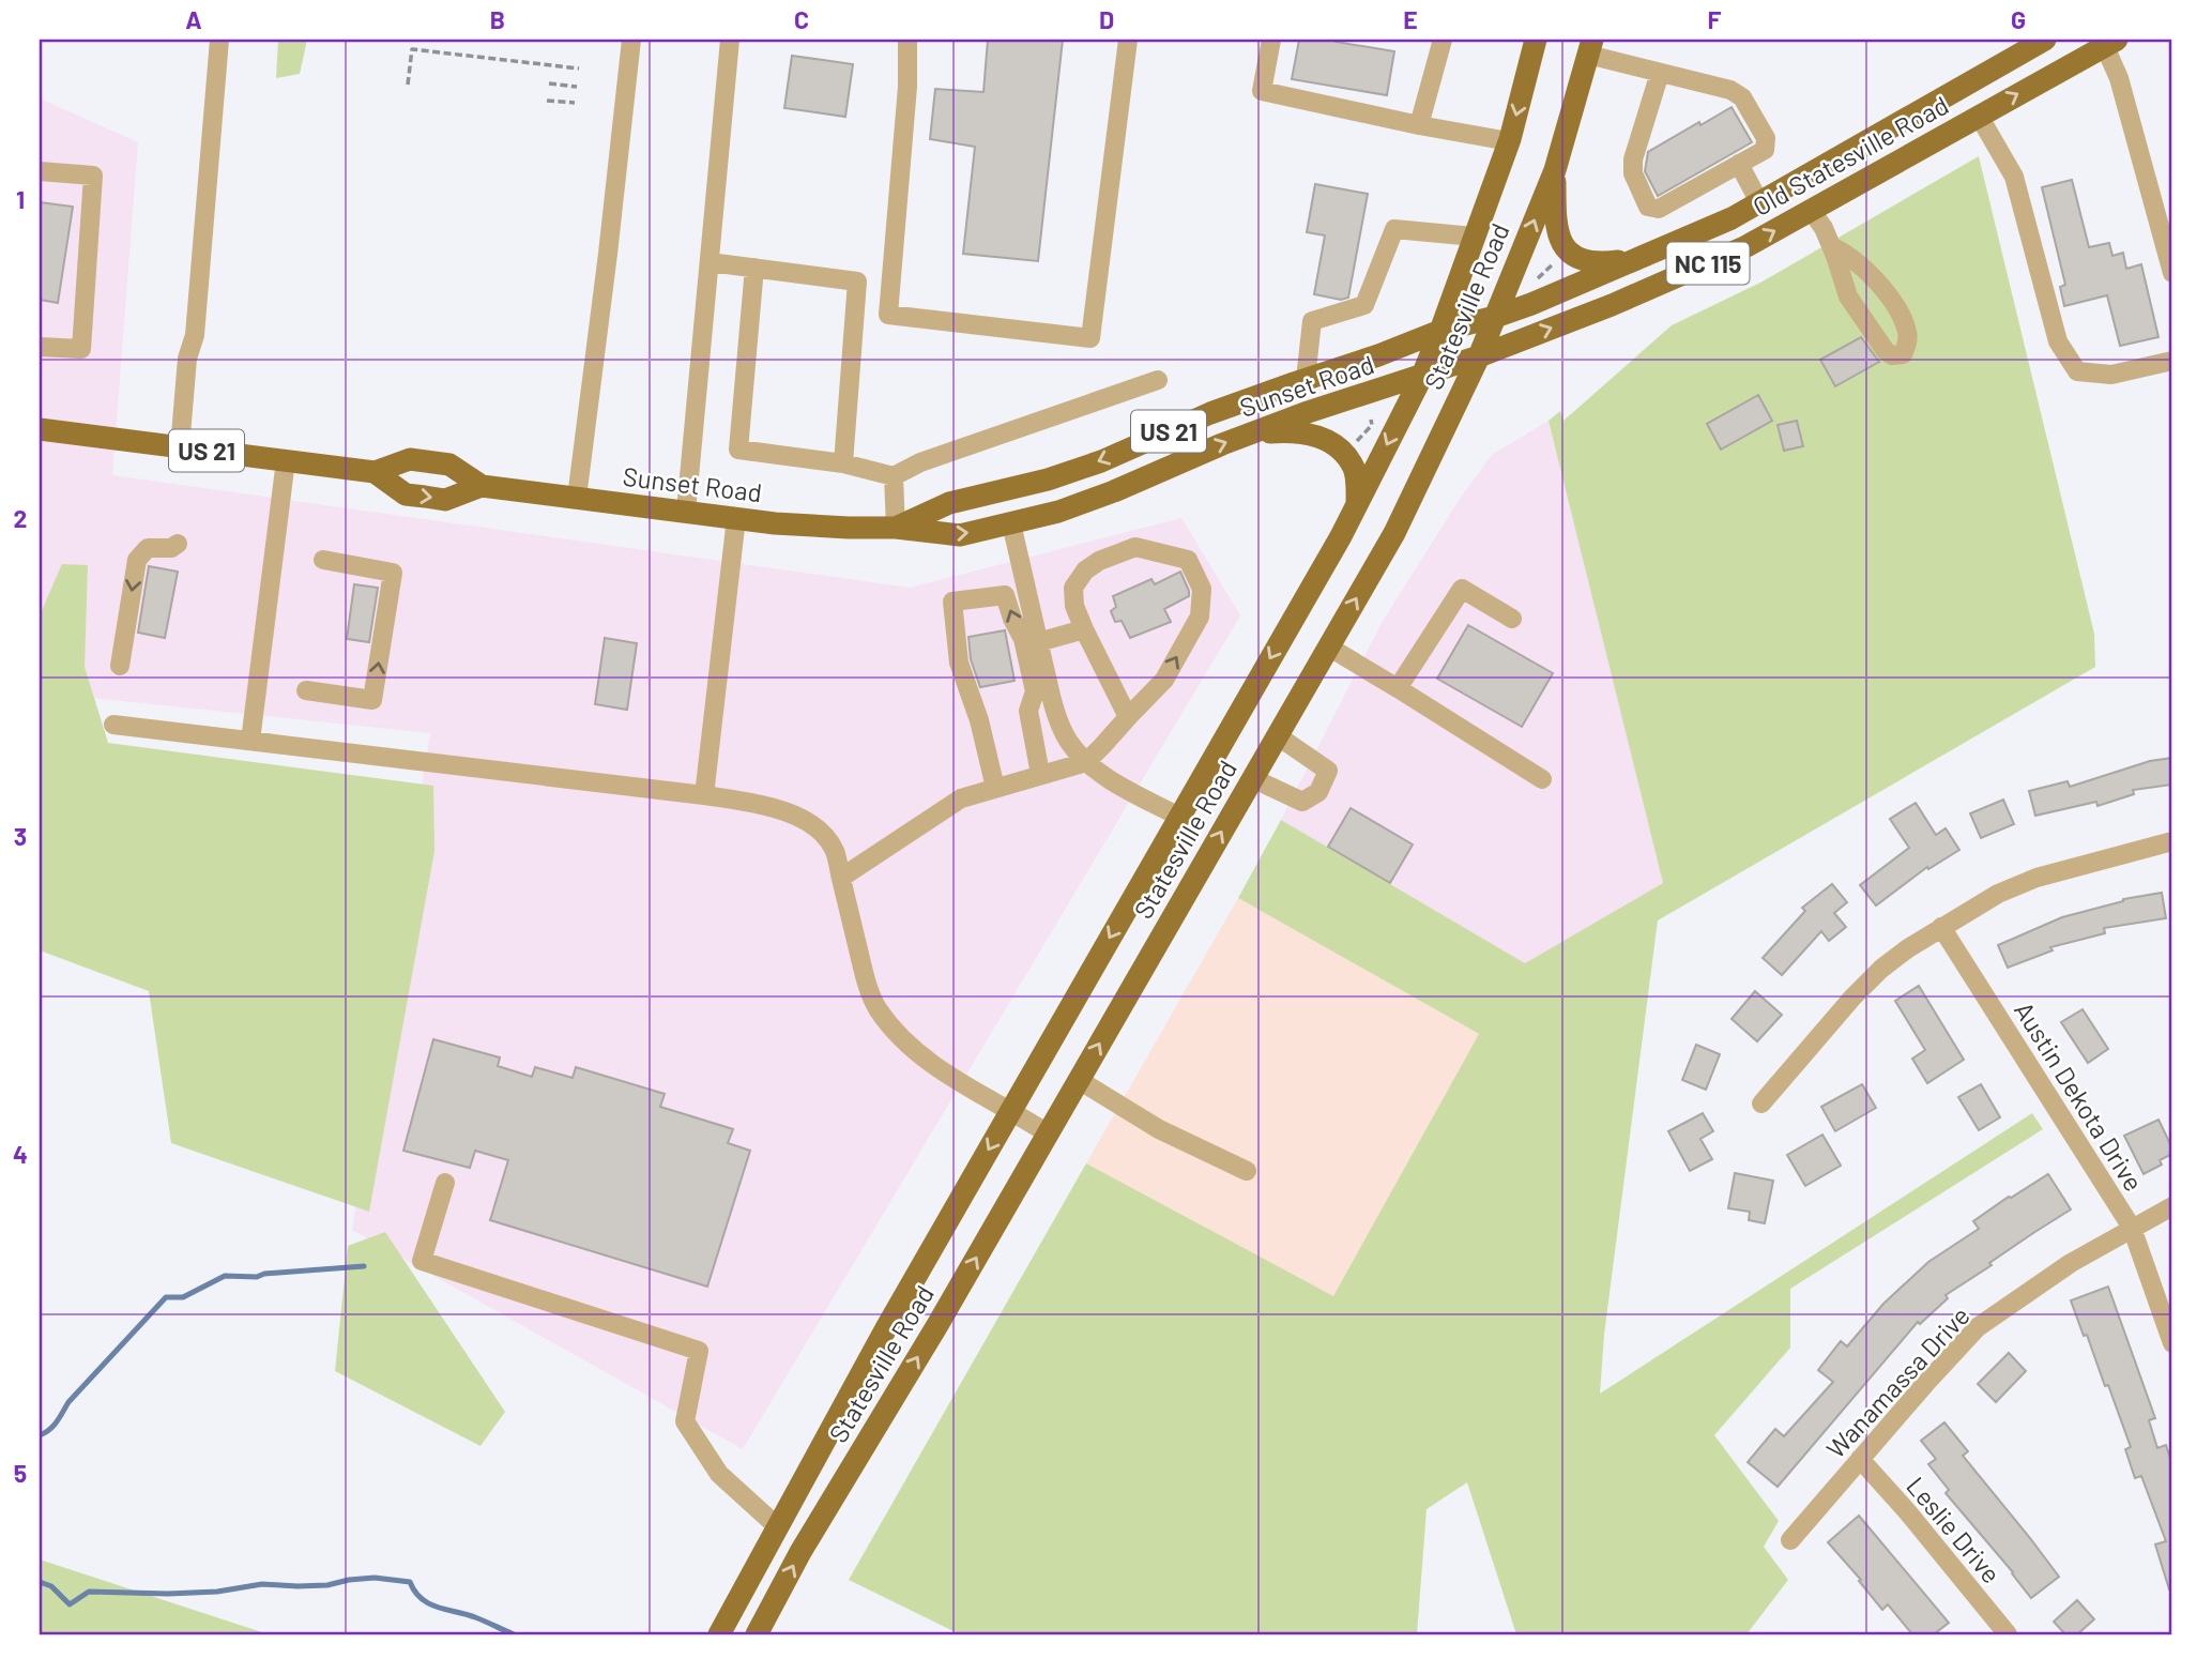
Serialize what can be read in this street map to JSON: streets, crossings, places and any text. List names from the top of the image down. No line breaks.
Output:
{"streets":{"main road":["Old Statesville Road","NC 115","Statesville Road","Sunset Road","US 21"],"street":["Austin Dekota Drive","Wanamassa Drive","Leslie Drive"]},"crossings":[["Old Statesville Road","Statesville Road"],["Old Statesville Road","Sunset Road"],["Statesville Road","Sunset Road"],["Austin Dekota Drive","Wanamassa Drive"],["Wanamassa Drive","Leslie Drive"]],"grid":{"columns":["A","B","C","D","E","F","G"],"rows":["1","2","3","4","5"]}}
